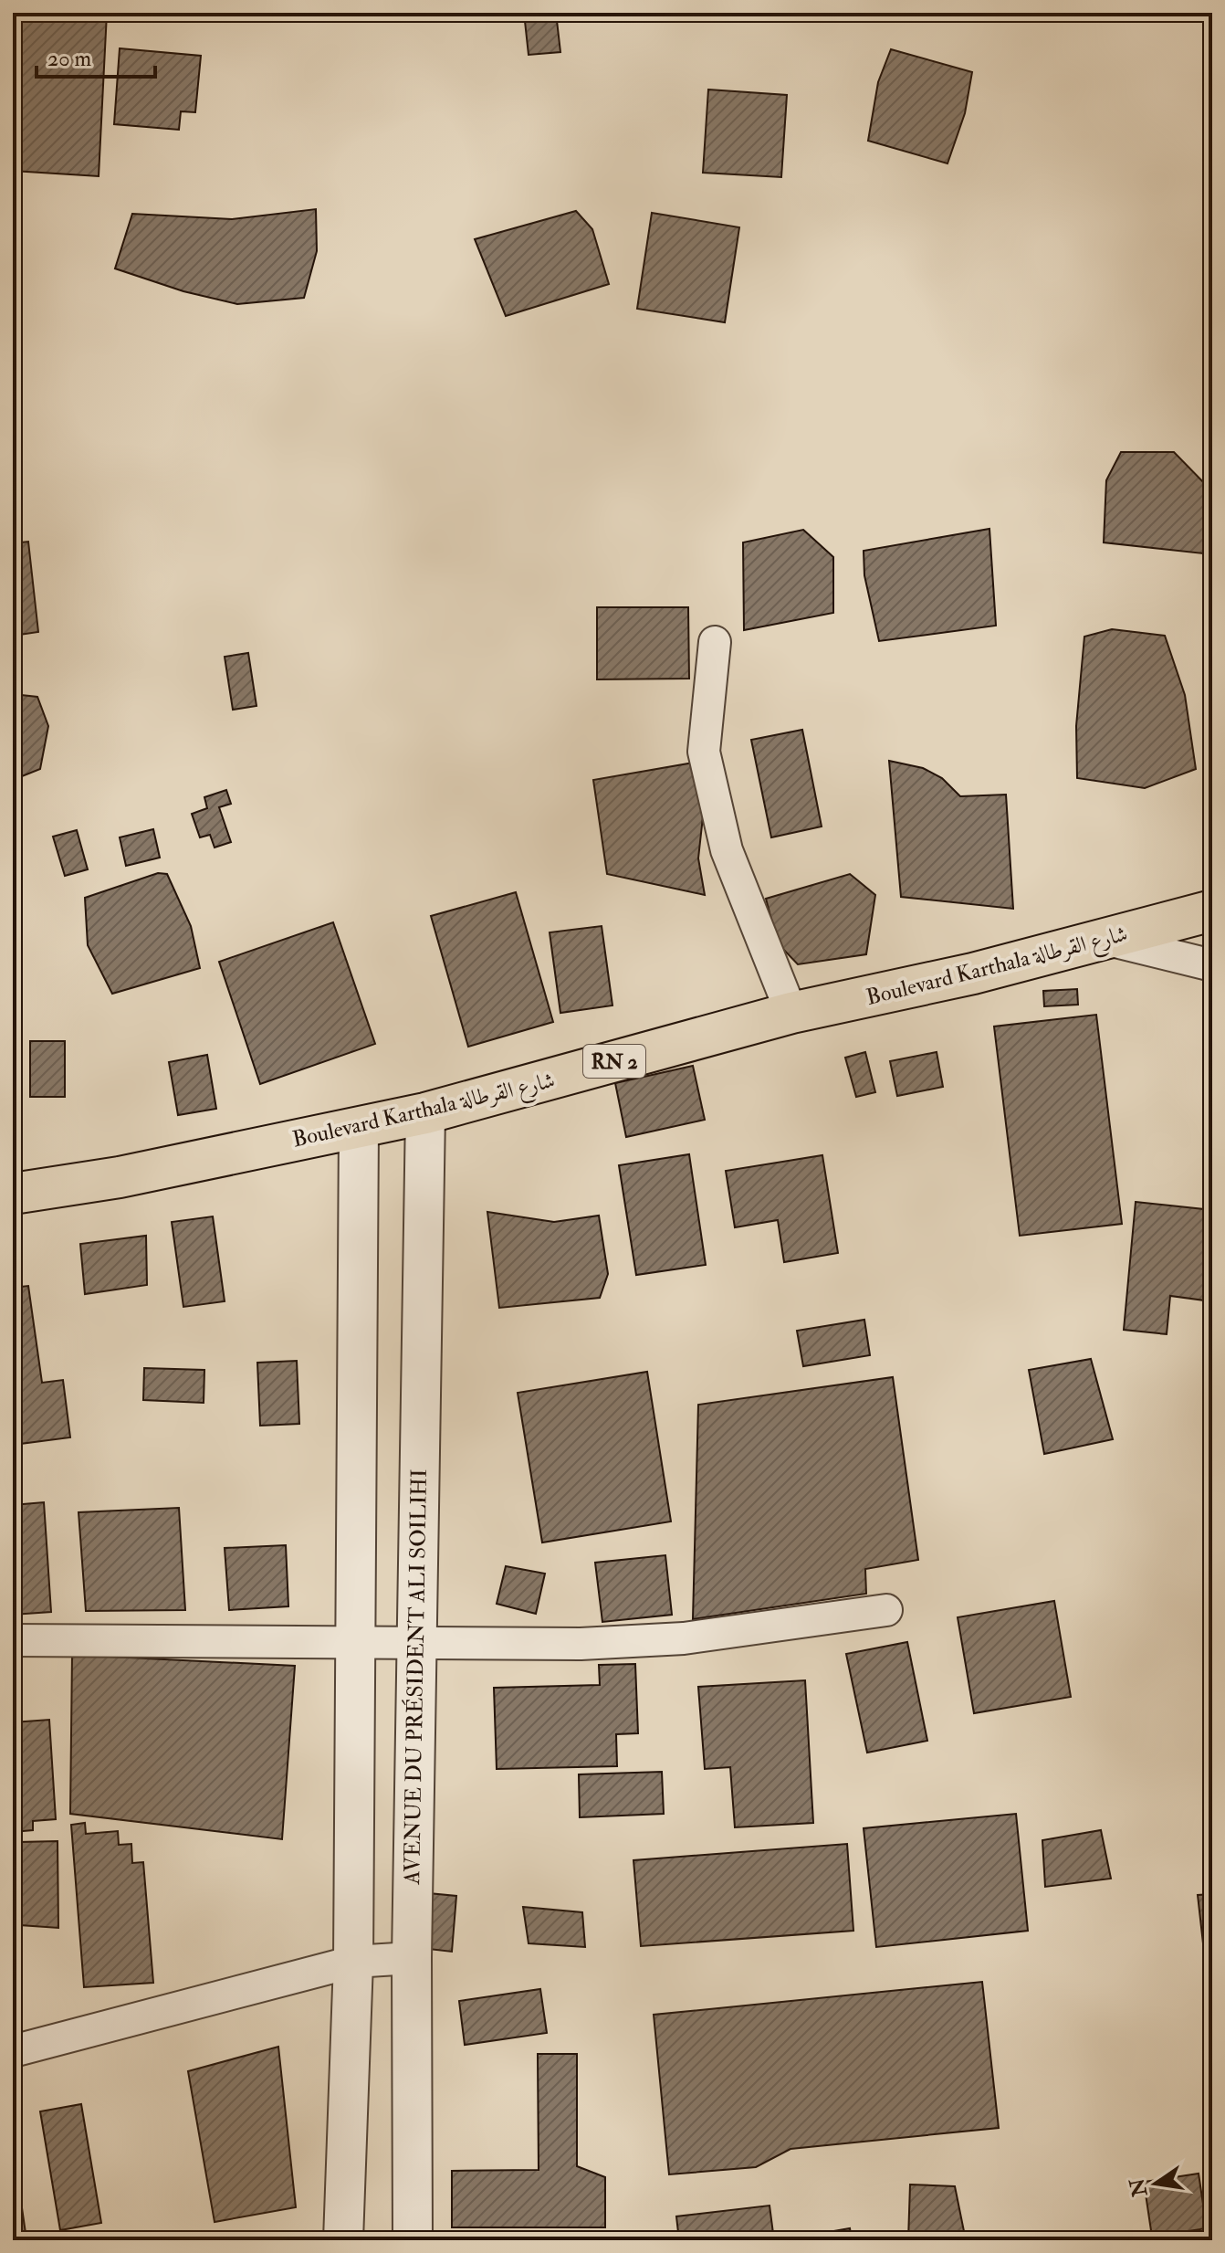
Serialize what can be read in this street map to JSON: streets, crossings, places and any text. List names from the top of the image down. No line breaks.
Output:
{"streets":{"main road":["Boulevard Karthala شارع القرطالة","RN 2"],"street":["AVENUE DU PRÉSIDENT ALI SOILIHI"]},"crossings":[["Boulevard Karthala شارع القرطالة","AVENUE DU PRÉSIDENT ALI SOILIHI"]],"scale_bar":"20 m","north":"left"}
